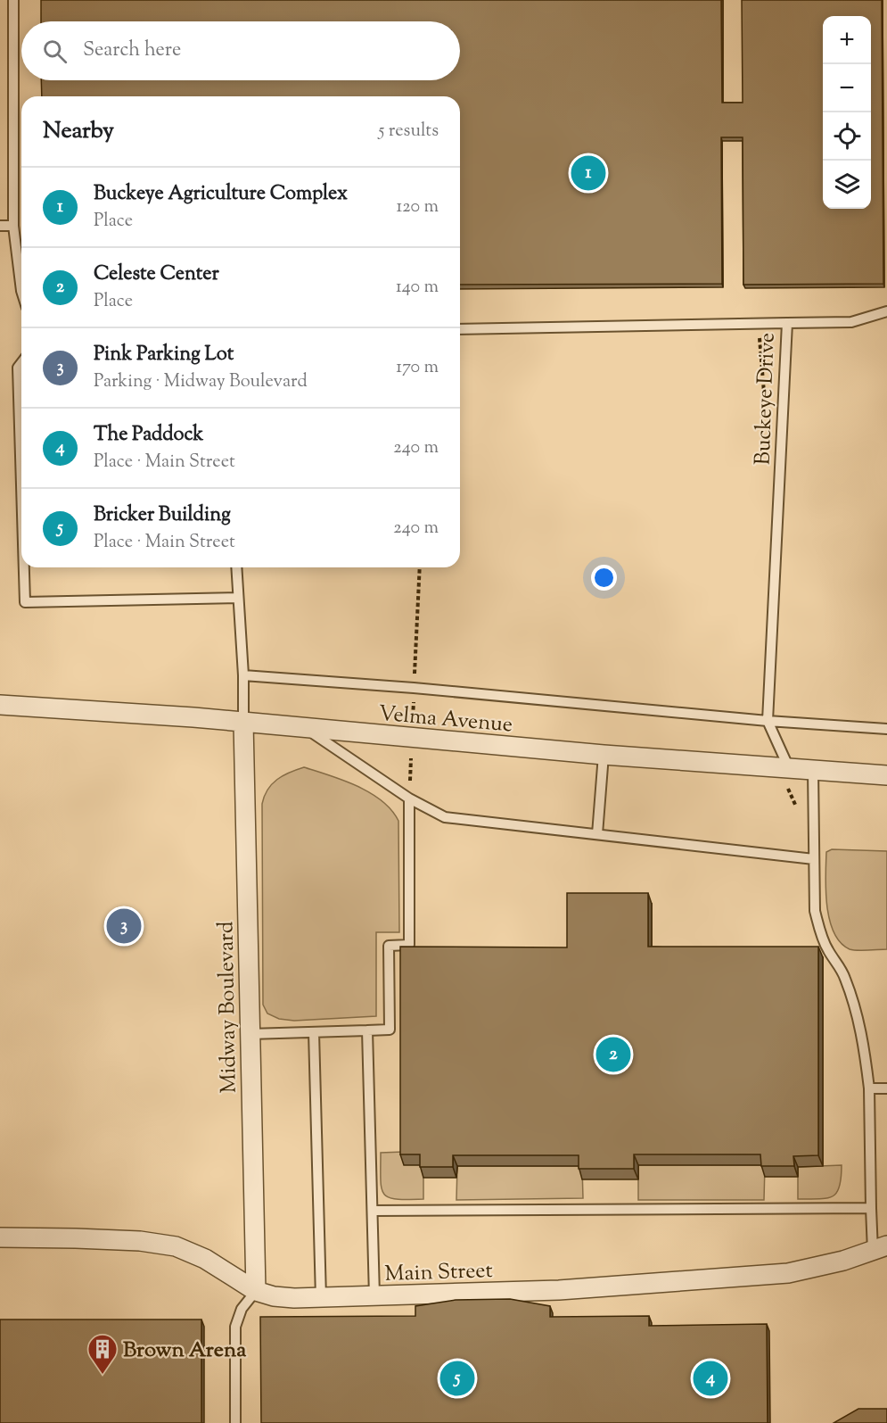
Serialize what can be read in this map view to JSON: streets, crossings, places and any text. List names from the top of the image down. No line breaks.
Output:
{"streets":{"street":["Velma Avenue","Midway Boulevard","Main Street"],"lane":["Buckeye Drive"]},"crossings":[["Buckeye Drive","Velma Avenue"],["Velma Avenue","Midway Boulevard"],["Midway Boulevard","Main Street"]],"places":{"building":["Brown Arena"]},"page":{"map_buttons":["+","−"],"search":"Search here","heading":["Nearby","5 results"],"pins":["1","3","2","4","5"],"list":[{"mark":"1","name":"Buckeye Agriculture Complex","note":"Place","value":"120 m"},{"mark":"2","name":"Celeste Center","note":"Place","value":"140 m"},{"mark":"3","name":"Pink Parking Lot","note":"Parking · Midway Boulevard","value":"170 m"},{"mark":"4","name":"The Paddock","note":"Place · Main Street","value":"240 m"},{"mark":"5","name":"Bricker Building","note":"Place · Main Street","value":"240 m"}]}}
